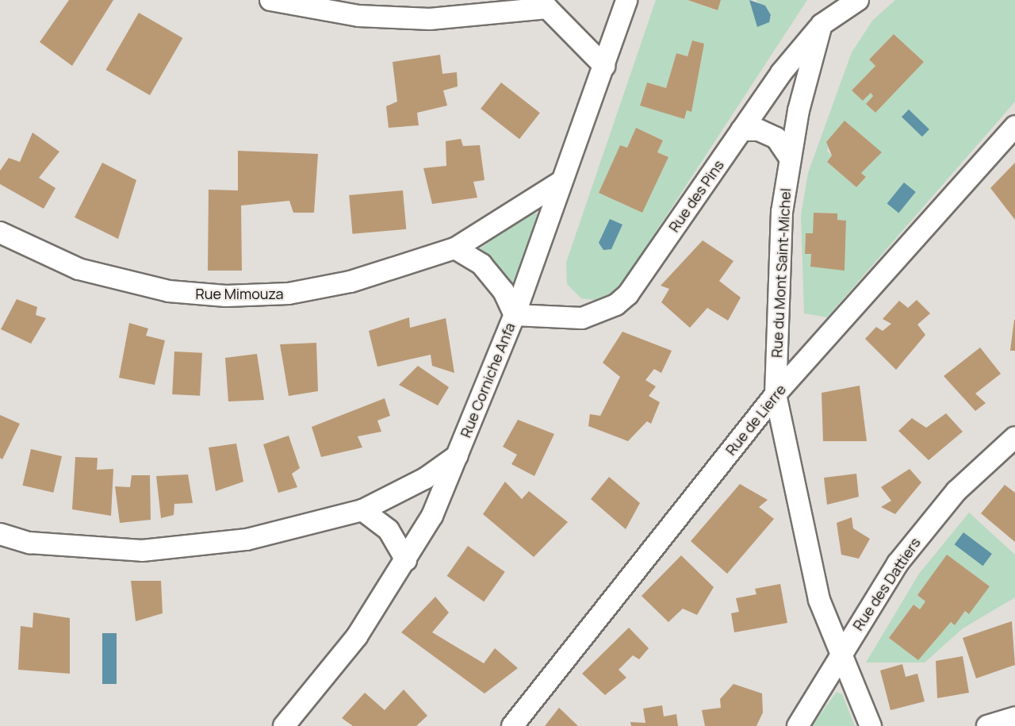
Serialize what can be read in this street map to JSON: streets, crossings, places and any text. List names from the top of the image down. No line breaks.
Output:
{"streets":{"street":["Rue des Pins","Rue du Mont Saint-Michel","Rue Mimouza","Rue Corniche Anfa","Rue de Lierre","Rue des Dattiers"]},"crossings":[["Rue des Pins","Rue du Mont Saint-Michel"],["Rue des Pins","Rue Corniche Anfa"],["Rue du Mont Saint-Michel","Rue de Lierre"],["Rue du Mont Saint-Michel","Rue des Dattiers"],["Rue Mimouza","Rue Corniche Anfa"]]}
